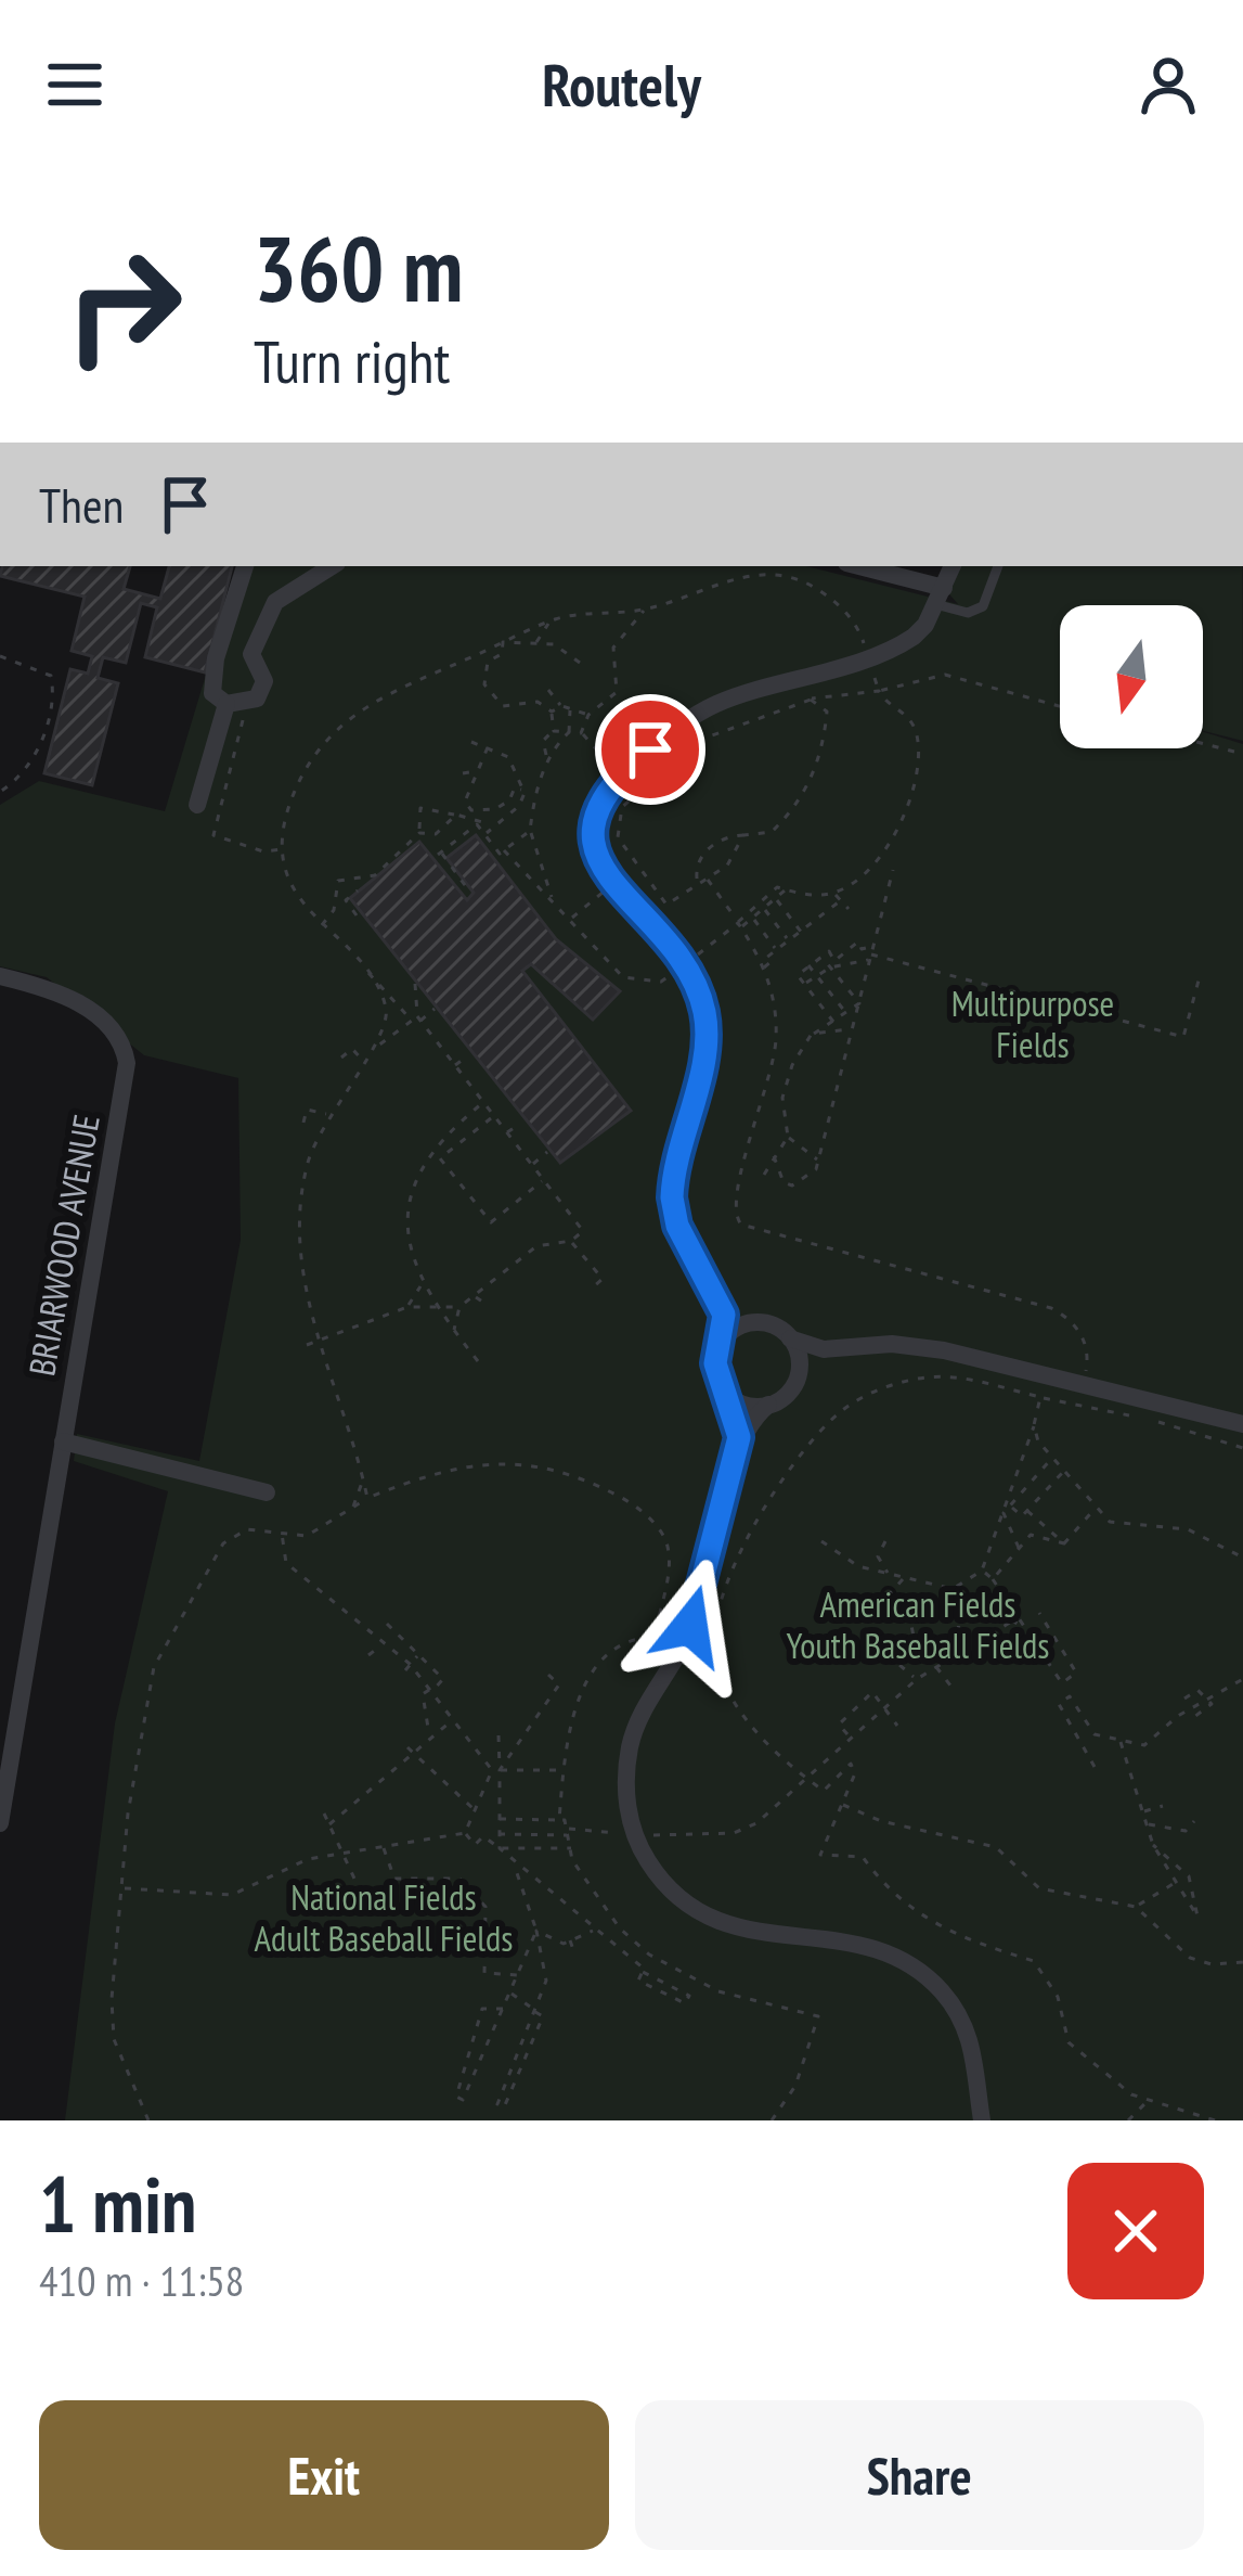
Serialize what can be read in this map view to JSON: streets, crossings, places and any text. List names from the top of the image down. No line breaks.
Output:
{"streets":{"street":["BRIARWOOD AVENUE"]},"parks":["Multipurpose Fields","American Fields Youth Baseball Fields","National Fields Adult Baseball Fields"],"north":"bottom","page":{"header":"Routely","turn":["360 m","Turn right"],"then":"Then","heading":["1 min","410 m · 11:58"],"buttons":["Exit","Share"]}}
